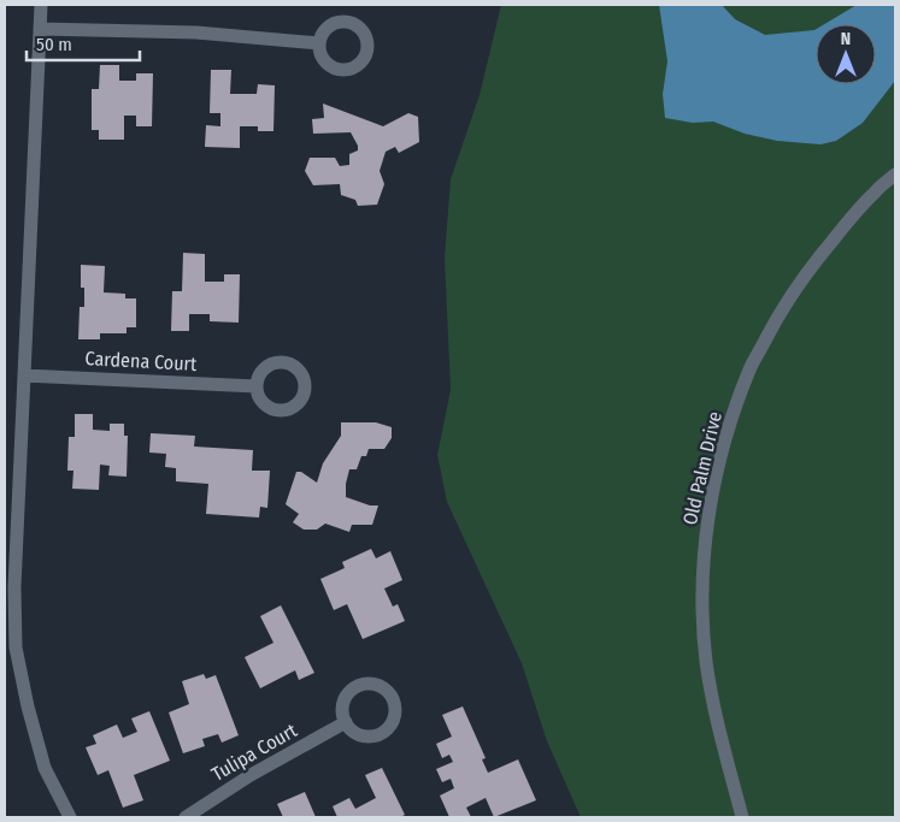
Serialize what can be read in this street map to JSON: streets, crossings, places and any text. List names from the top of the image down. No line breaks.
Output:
{"streets":{"street":["Cardena Court","Old Palm Drive","Tulipa Court"]},"scale_bar":"50 m","north":"top"}
